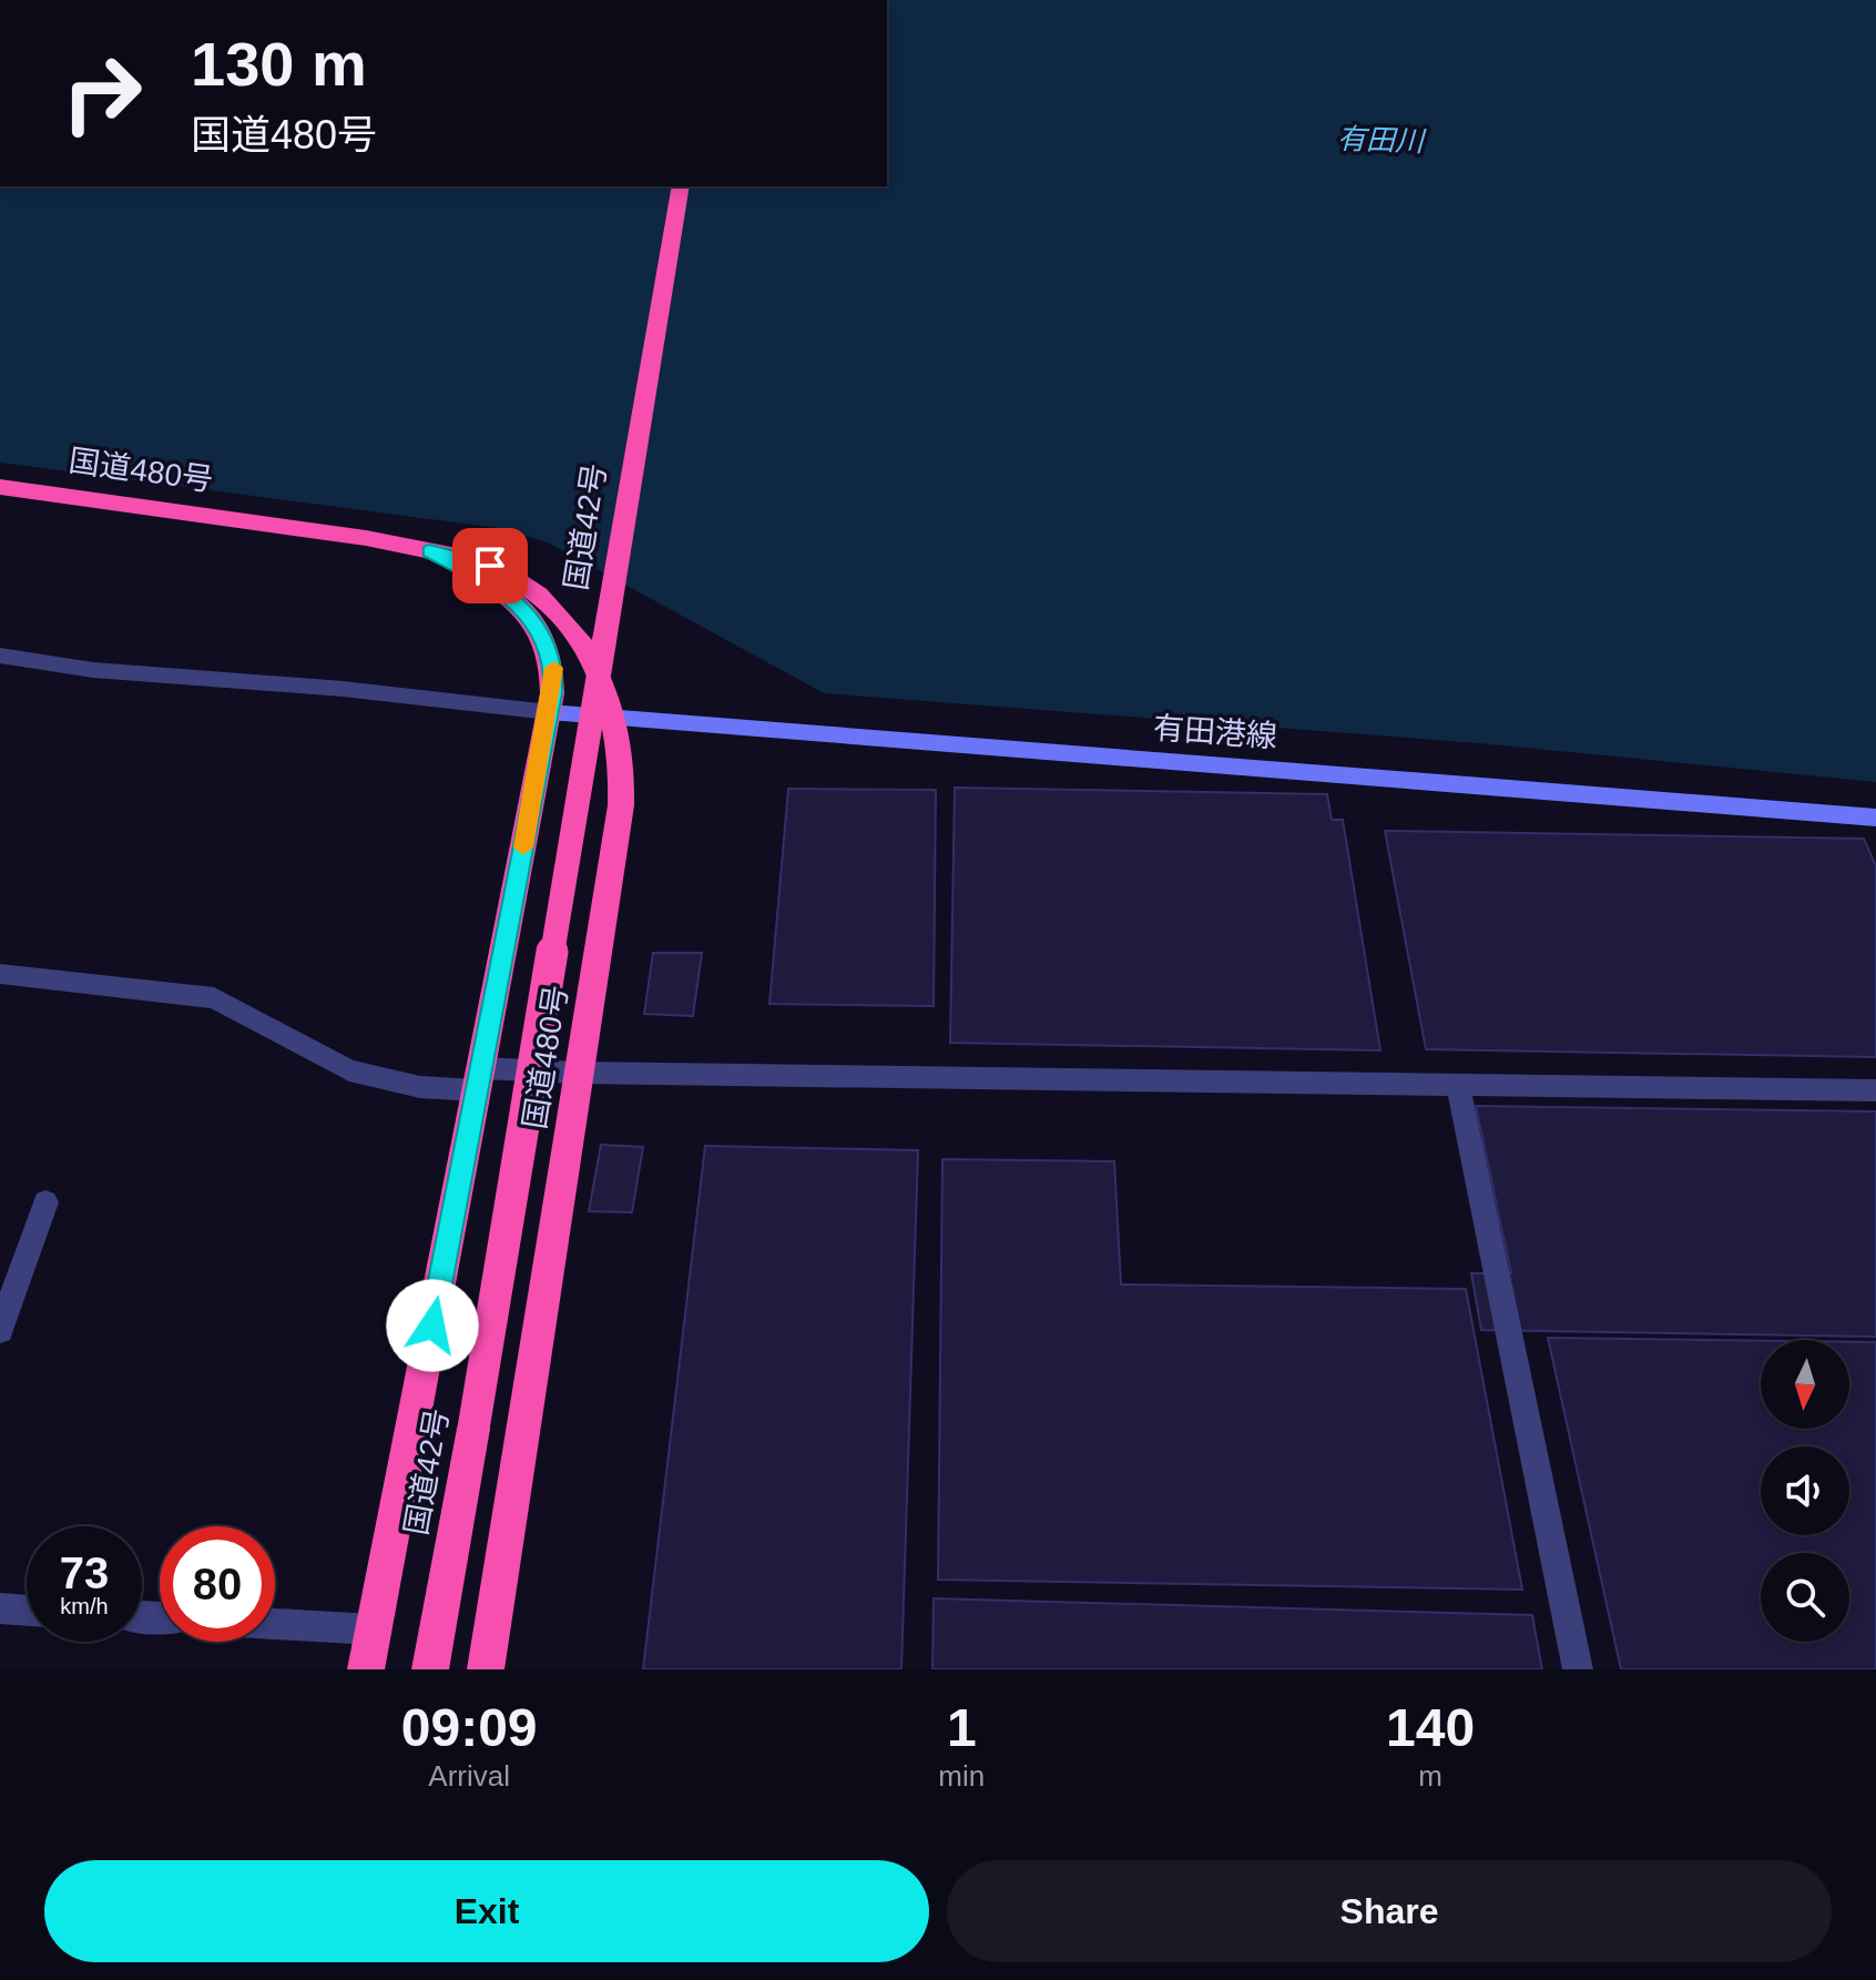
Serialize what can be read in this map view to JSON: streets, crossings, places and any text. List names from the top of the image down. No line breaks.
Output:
{"streets":{"highway":["国道480号","国道42号"],"main road":["有田港線"]},"crossings":[["国道480号","有田港線"]],"water":["有田川"],"north":"bottom","page":{"turn":["130 m","国道480号"],"speed":"73 km/h","limit":"80","eta":["09:09","Arrival","1","min","140","m"],"buttons":["Exit","Share"]}}
